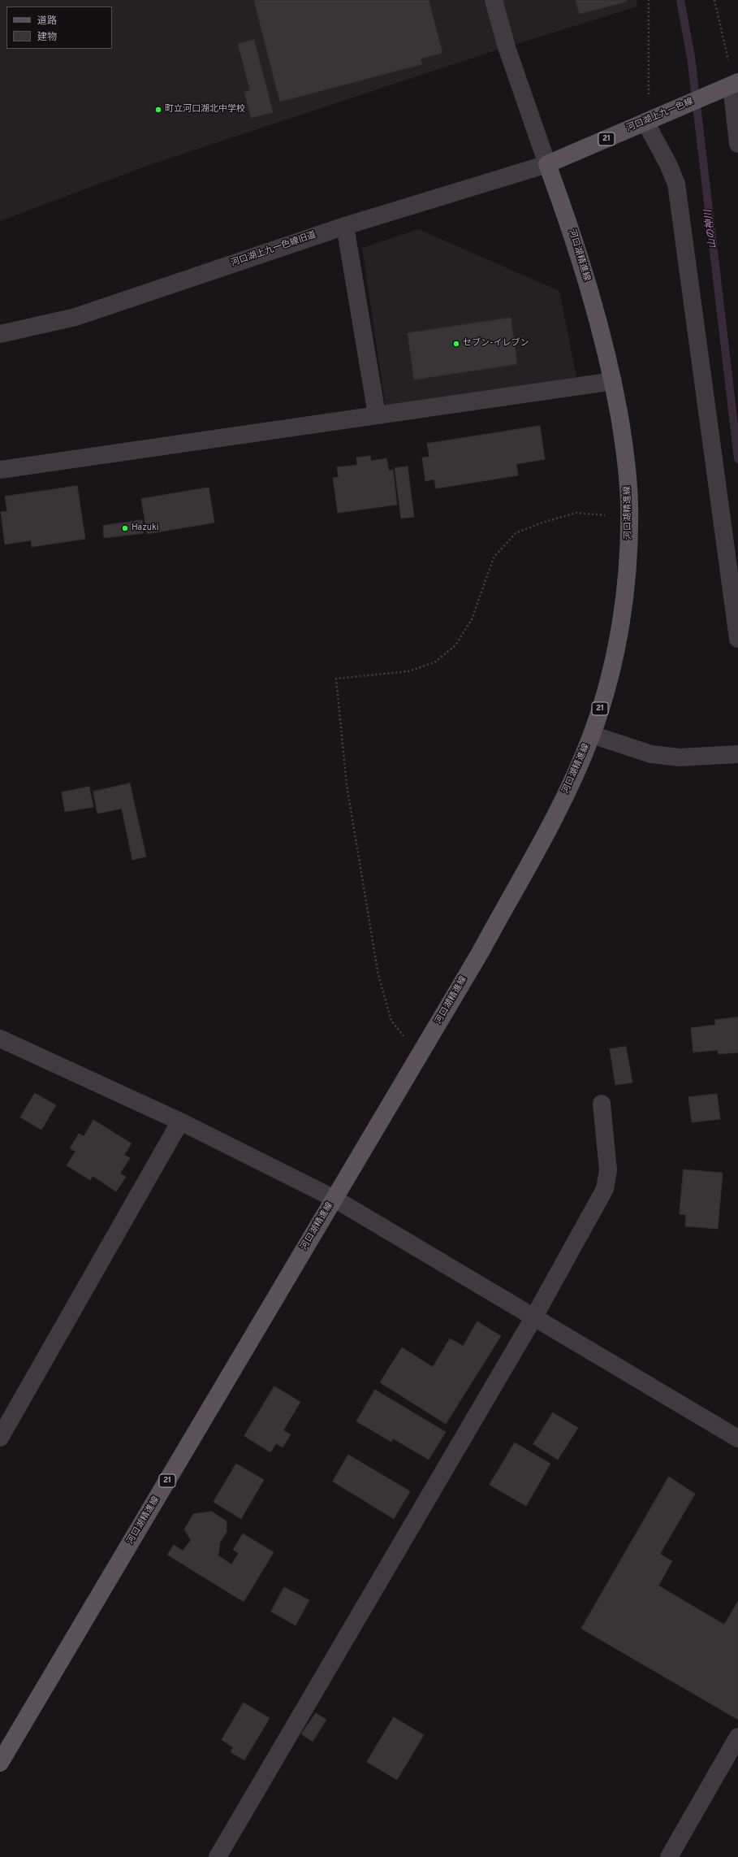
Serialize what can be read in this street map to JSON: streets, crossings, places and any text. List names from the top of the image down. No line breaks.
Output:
{"streets":{"main road":["河口湖上九一色線","21","河口湖精進線"],"street":["河口湖上九一色線旧道"]},"crossings":[["河口湖上九一色線","河口湖上九一色線旧道"],["河口湖上九一色線","河口湖精進線"],["河口湖上九一色線旧道","河口湖精進線"]],"water":["山の神川"],"places":["町立河口湖北中学校","セブン-イレブン","Hazuki"],"legend":["道路","建物"]}
